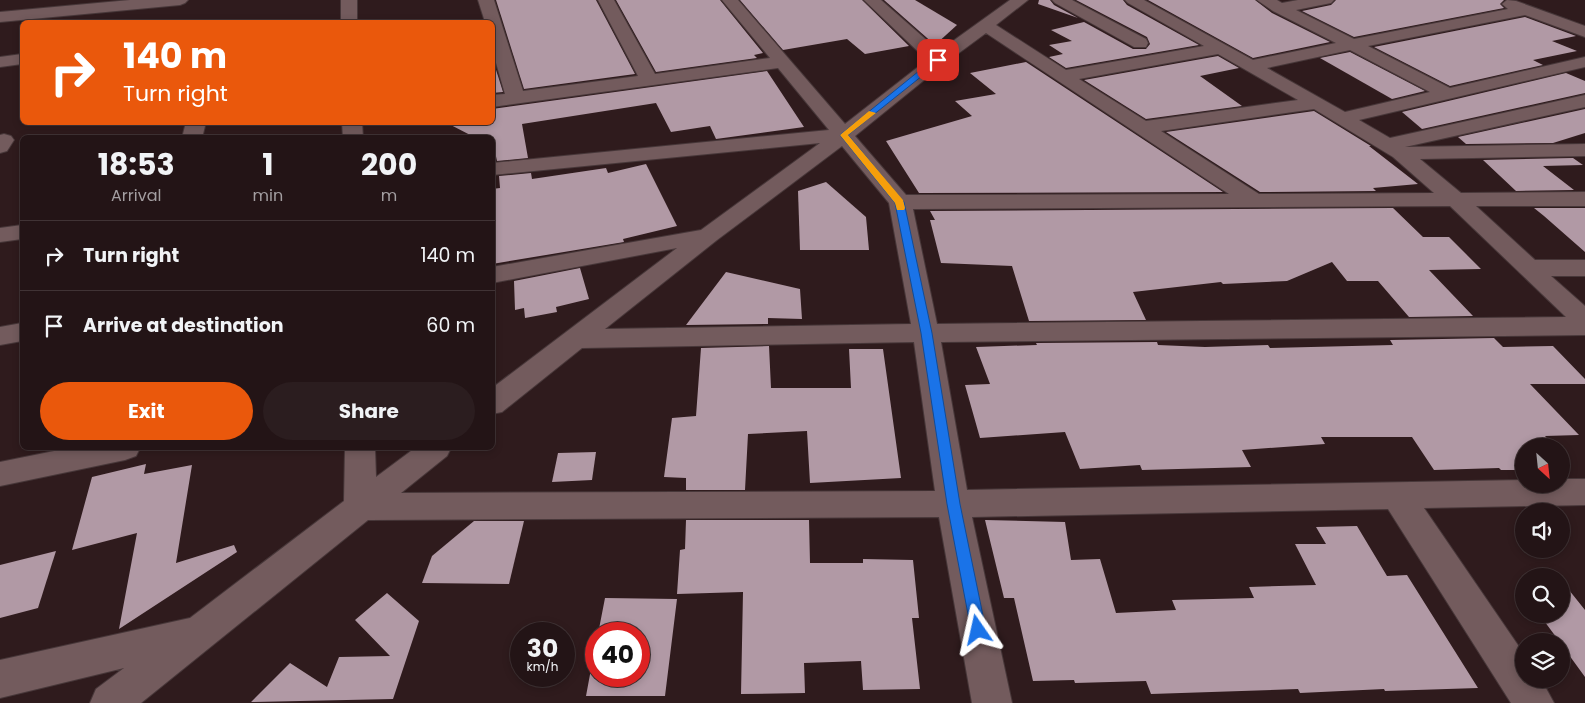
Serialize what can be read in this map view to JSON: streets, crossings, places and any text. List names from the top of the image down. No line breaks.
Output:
{"north":"bottom right","page":{"turn":["140 m","Turn right"],"eta":["18:53","Arrival","1","min","200","m"],"list":[{"name":"Turn right","value":"140 m"},{"name":"Arrive at destination","value":"60 m"}],"buttons":["Exit","Share"],"speed":"30 km/h","limit":"40"}}
